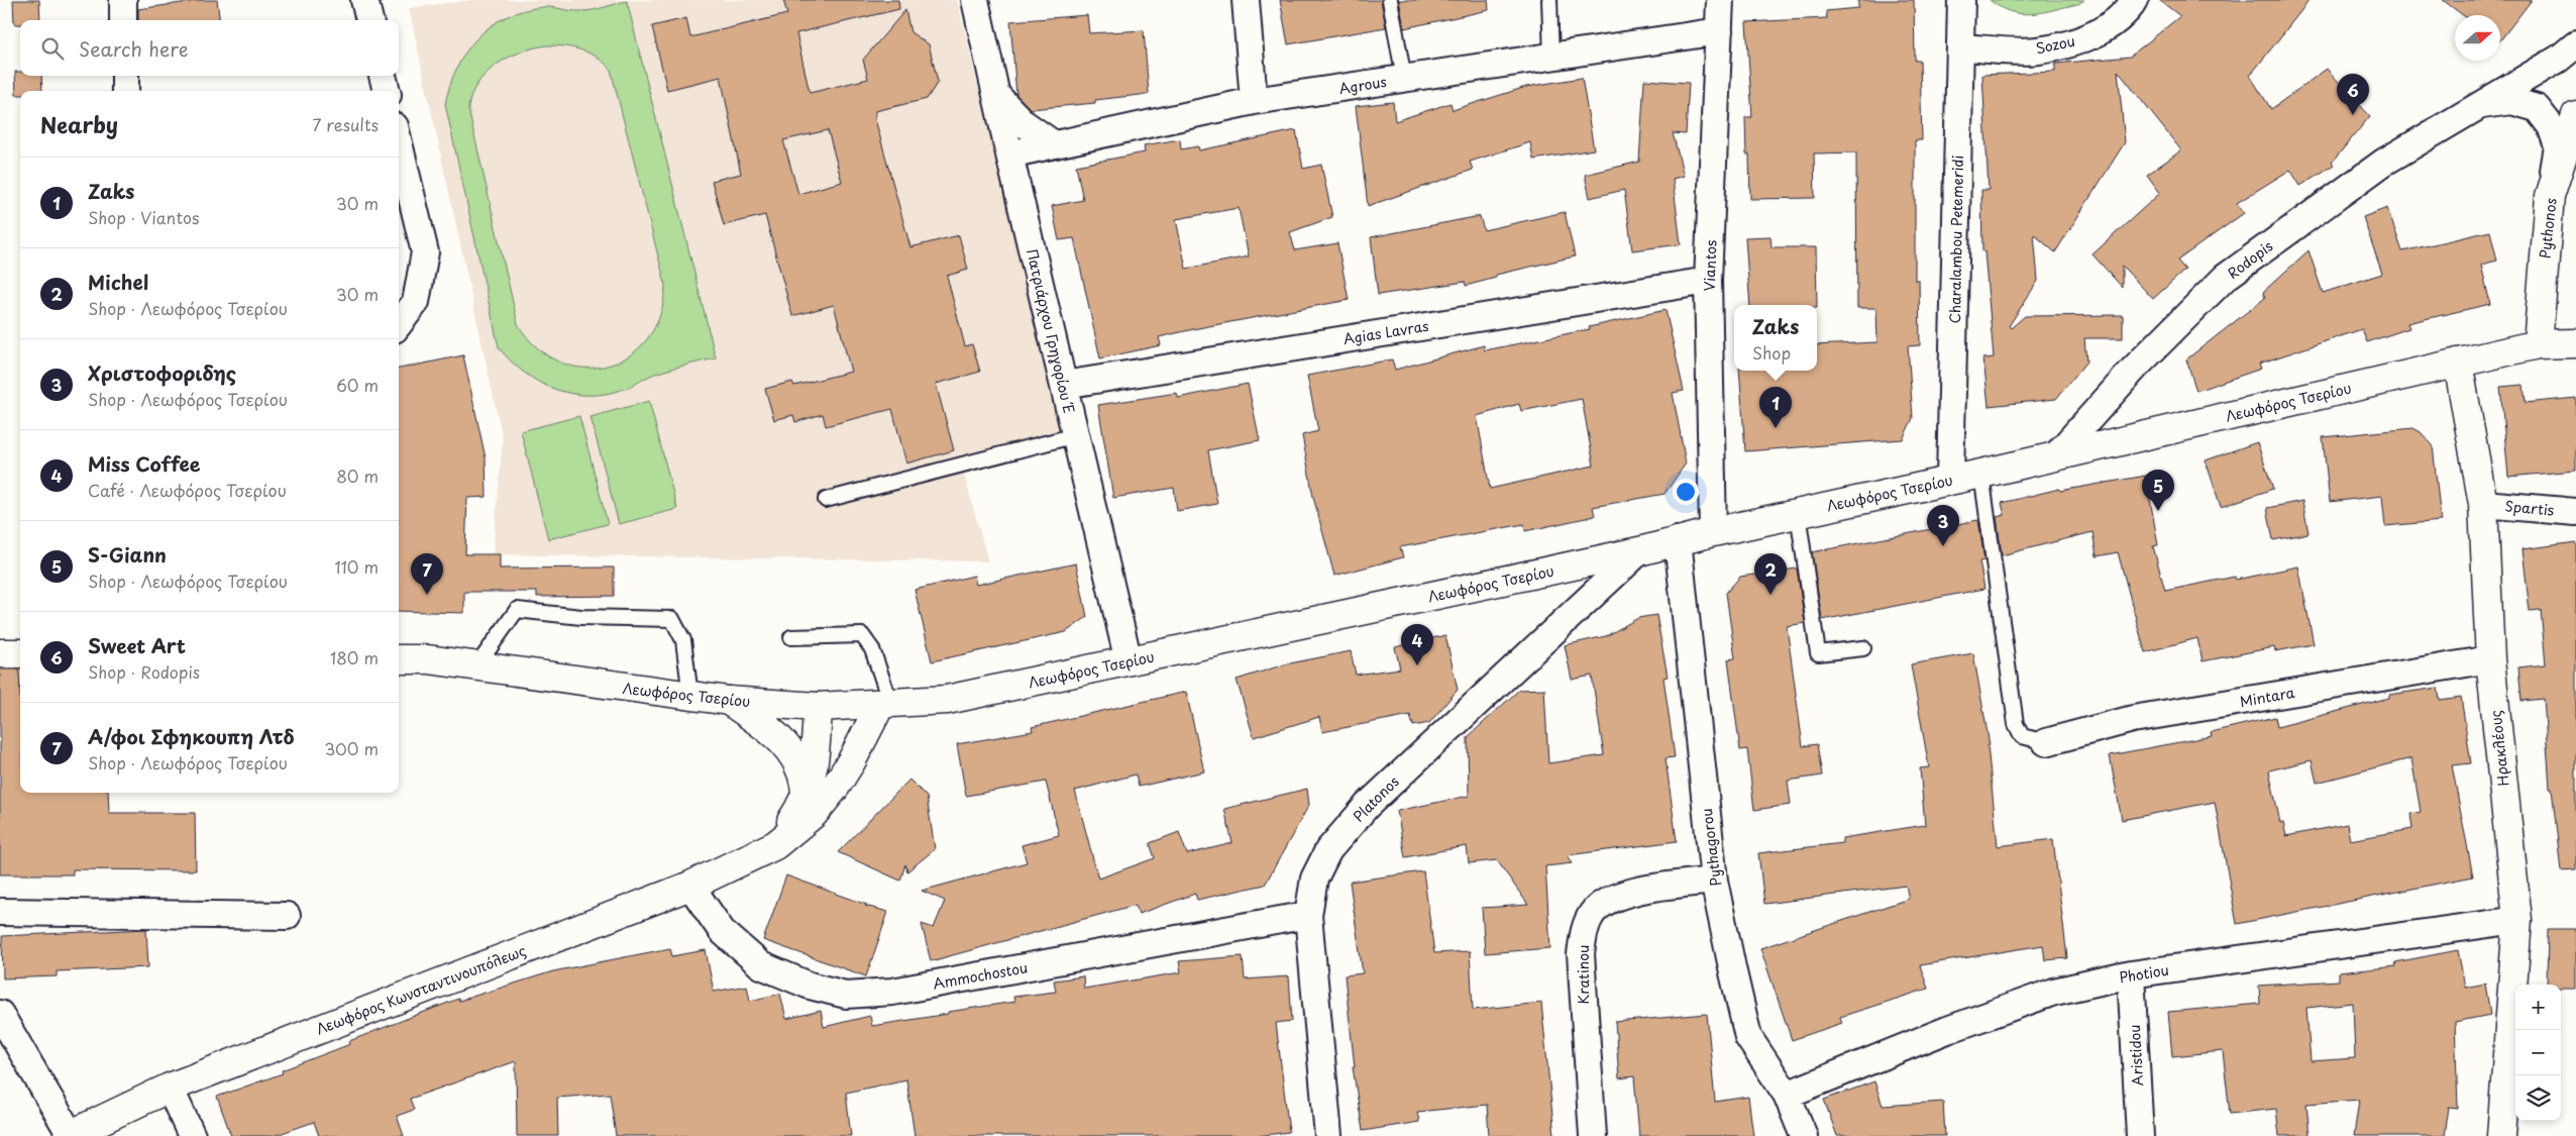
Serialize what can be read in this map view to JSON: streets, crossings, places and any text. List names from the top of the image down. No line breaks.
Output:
{"streets":{"main road":["Pythonos","Λεωφόρος Τσερίου","Ηρακλέους","Λεωφόρος Κωνσταντινουπόλεως"],"street":["Sozou","Agrous","Charalambou Petemeridi","Rodopis","Viantos","Πατριάρχου Γρηγορίου Ε΄","Agias Lavras","Spartis","Mintara","Platonos","Pythagorou","Photiou","Kratinou","Ammochostou","Aristidou"]},"crossings":[["Sozou","Charalambou Petemeridi"],["Agrous","Viantos"],["Agrous","Πατριάρχου Γρηγορίου Ε΄"],["Pythonos","Λεωφόρος Τσερίου"],["Charalambou Petemeridi","Λεωφόρος Τσερίου"],["Rodopis","Λεωφόρος Τσερίου"],["Viantos","Agias Lavras"],["Viantos","Λεωφόρος Τσερίου"],["Πατριάρχου Γρηγορίου Ε΄","Agias Lavras"],["Πατριάρχου Γρηγορίου Ε΄","Λεωφόρος Τσερίου"],["Λεωφόρος Τσερίου","Ηρακλέους"],["Λεωφόρος Τσερίου","Platonos"],["Λεωφόρος Τσερίου","Pythagorou"],["Λεωφόρος Τσερίου","Λεωφόρος Κωνσταντινουπόλεως"],["Spartis","Ηρακλέους"],["Mintara","Ηρακλέους"],["Ηρακλέους","Photiou"],["Platonos","Ammochostou"],["Pythagorou","Photiou"],["Pythagorou","Kratinou"],["Photiou","Aristidou"],["Ammochostou","Λεωφόρος Κωνσταντινουπόλεως"]],"north":"right","page":{"search":"Search here","pins":["6","1","5","3","2","7","4"],"heading":["Nearby","7 results"],"list":[{"mark":"1","name":"Zaks","note":"Shop · Viantos","value":"30 m"},{"mark":"2","name":"Michel","note":"Shop · Λεωφόρος Τσερίου","value":"30 m"},{"mark":"3","name":"Χριστοφοριδης","note":"Shop · Λεωφόρος Τσερίου","value":"60 m"},{"mark":"4","name":"Miss Coffee","note":"Café · Λεωφόρος Τσερίου","value":"80 m"},{"mark":"5","name":"S-Giann","note":"Shop · Λεωφόρος Τσερίου","value":"110 m"},{"mark":"6","name":"Sweet Art","note":"Shop · Rodopis","value":"180 m"},{"mark":"7","name":"Α/φοι Σφηκουπη Λτδ","note":"Shop · Λεωφόρος Τσερίου","value":"300 m"}],"popup":["Zaks","Shop"],"map_buttons":["+","−"]}}
